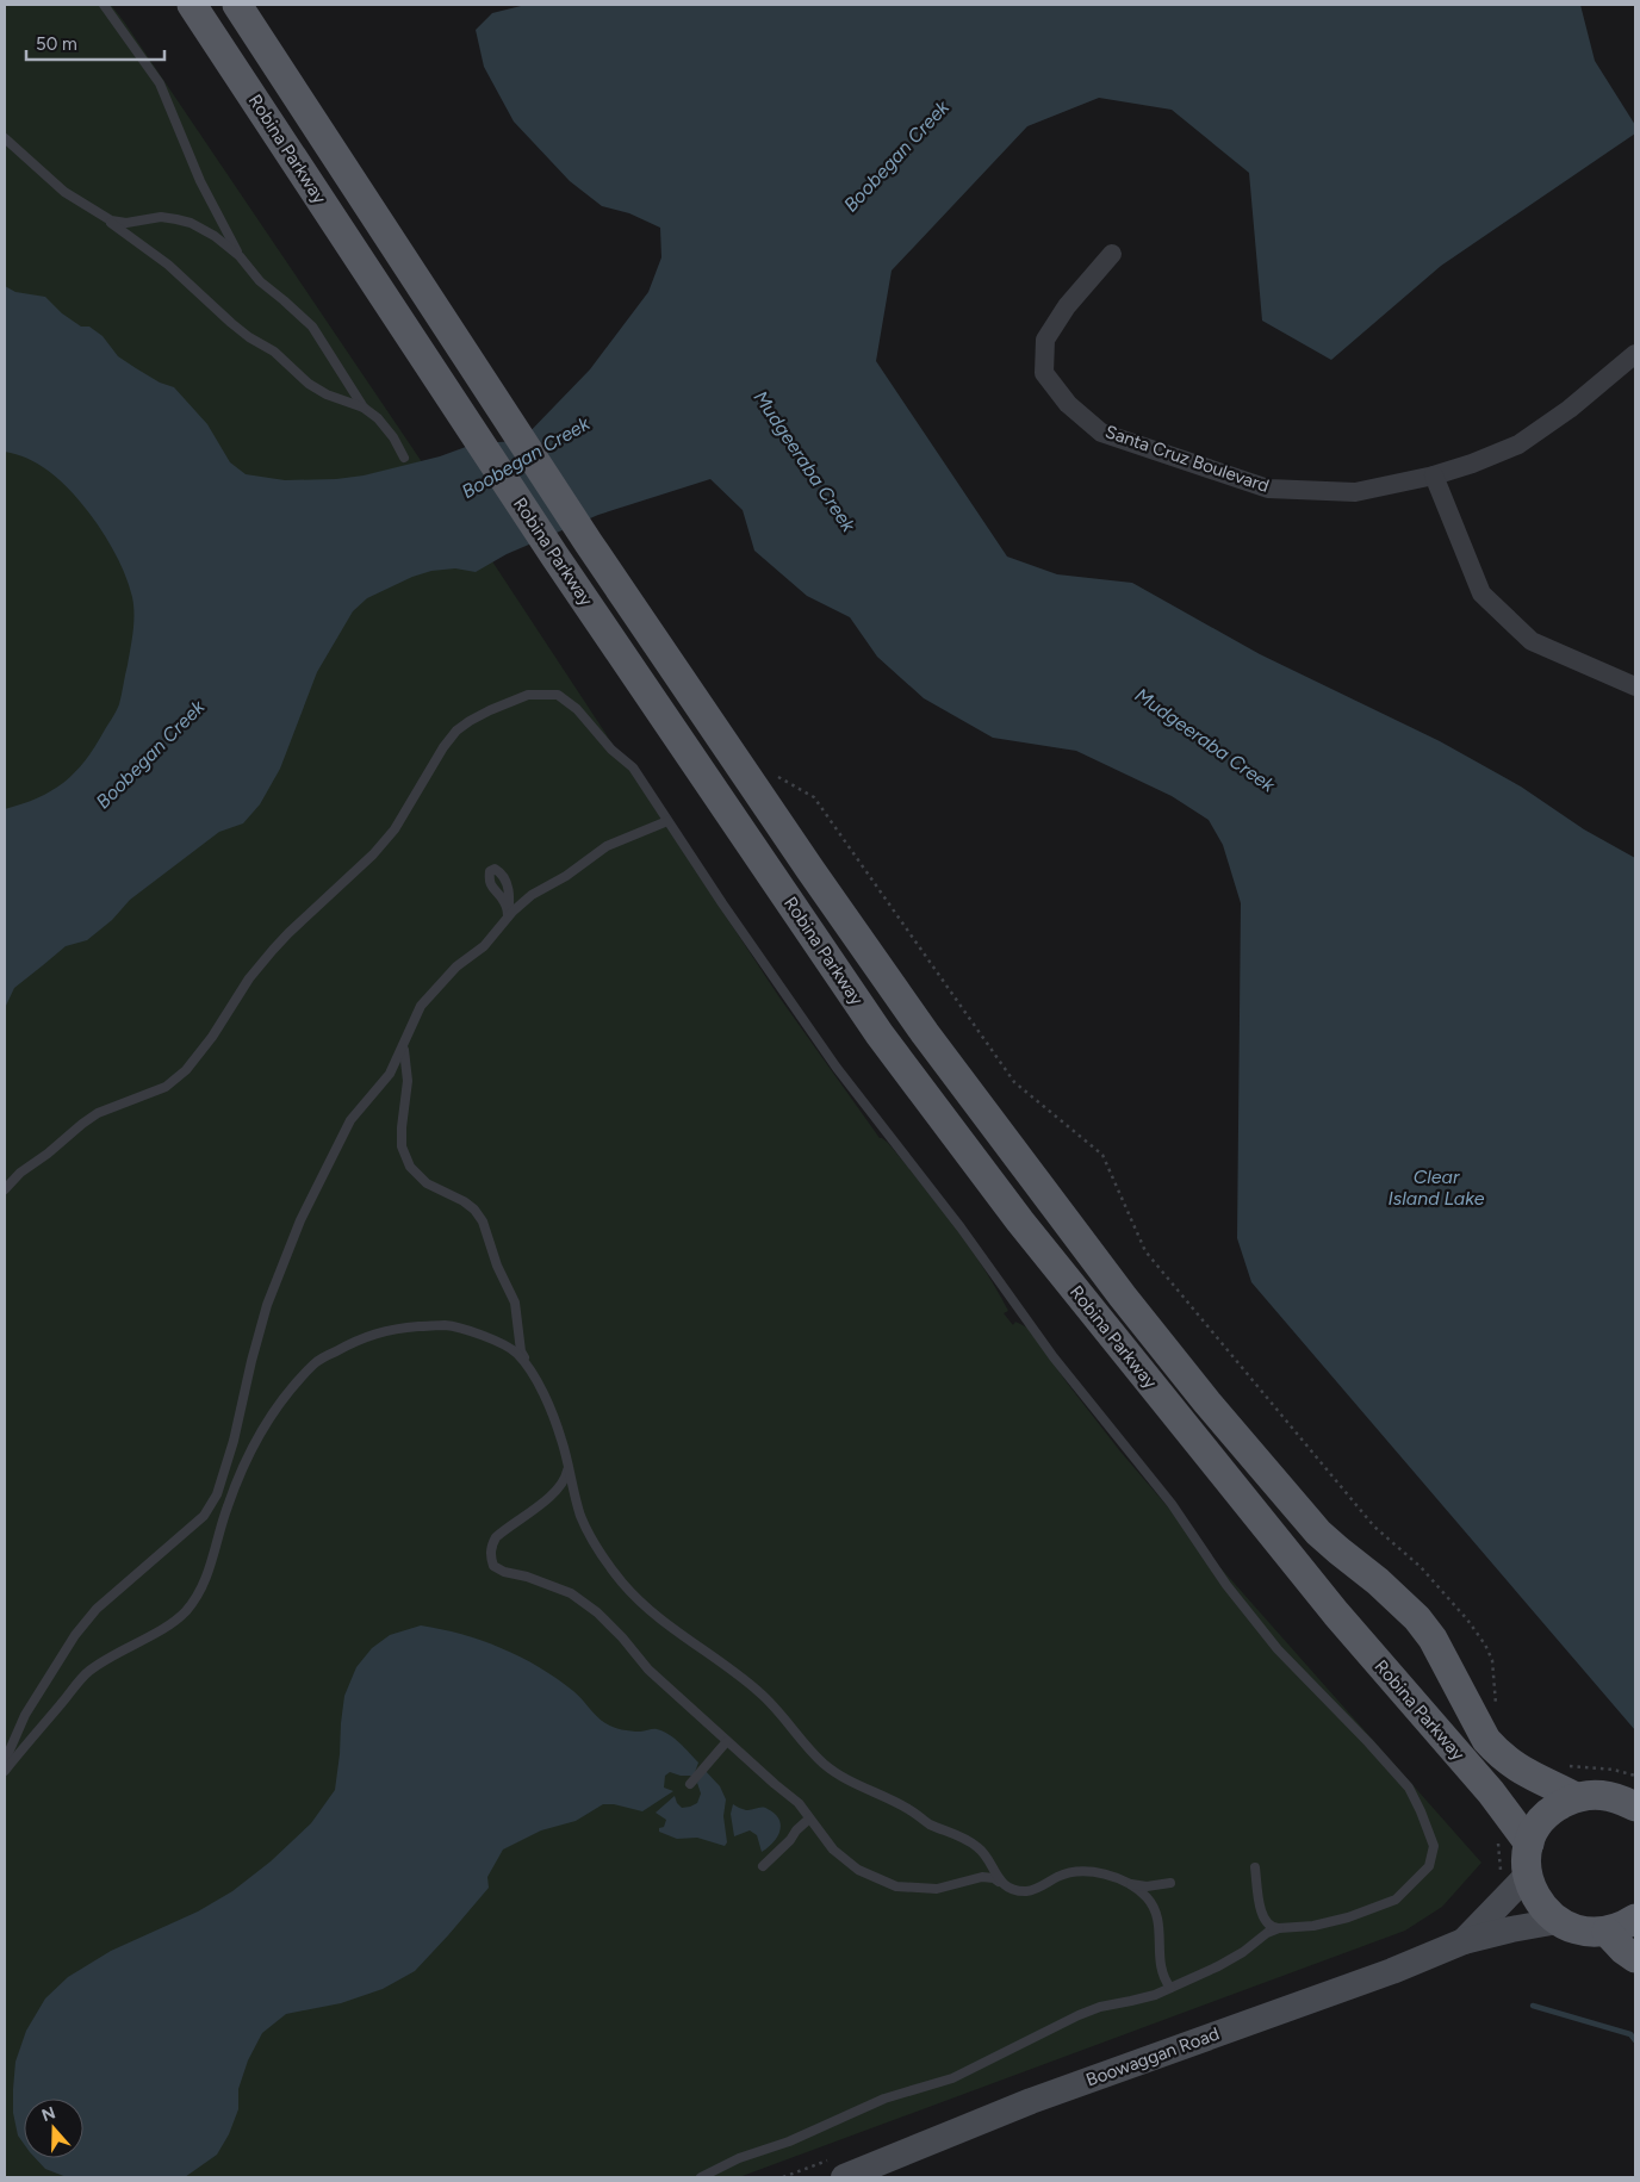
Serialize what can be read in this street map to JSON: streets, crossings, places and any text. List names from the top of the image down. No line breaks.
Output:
{"streets":{"main road":["Robina Parkway","Boowaggan Road"],"street":["Santa Cruz Boulevard"]},"water":["Boobegan Creek","Mudgeeraba Creek","Clear Island Lake"],"scale_bar":"50 m","north":"top"}
